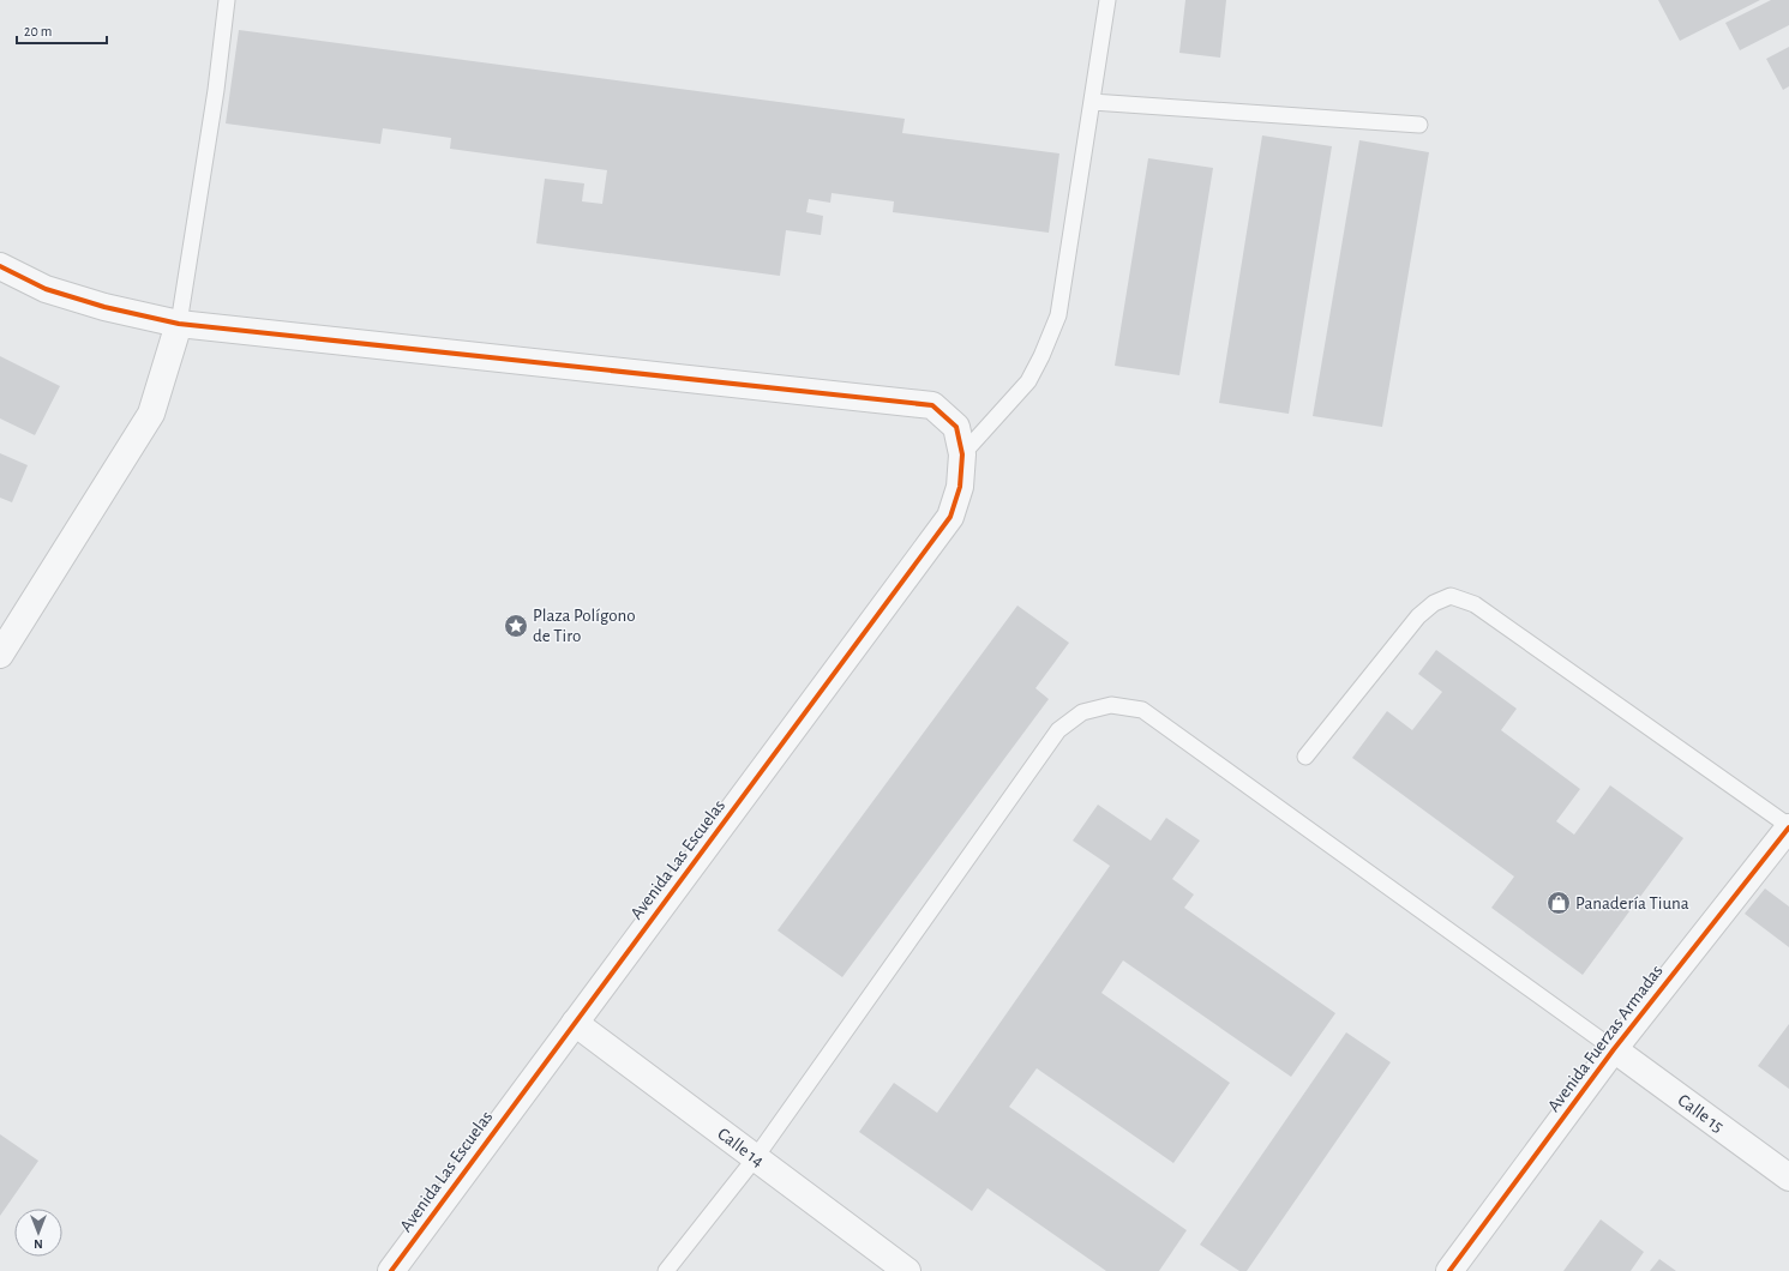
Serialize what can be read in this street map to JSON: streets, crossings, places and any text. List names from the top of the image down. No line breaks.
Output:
{"streets":{"street":["Avenida Las Escuelas","Avenida Fuerzas Armadas","Calle 15","Calle 14"]},"crossings":[["Avenida Las Escuelas","Calle 14"],["Avenida Fuerzas Armadas","Calle 15"]],"places":{"place":["Plaza Polígono de Tiro"],"shop":["Panadería Tiuna"]},"scale_bar":"20 m","north":"bottom"}
